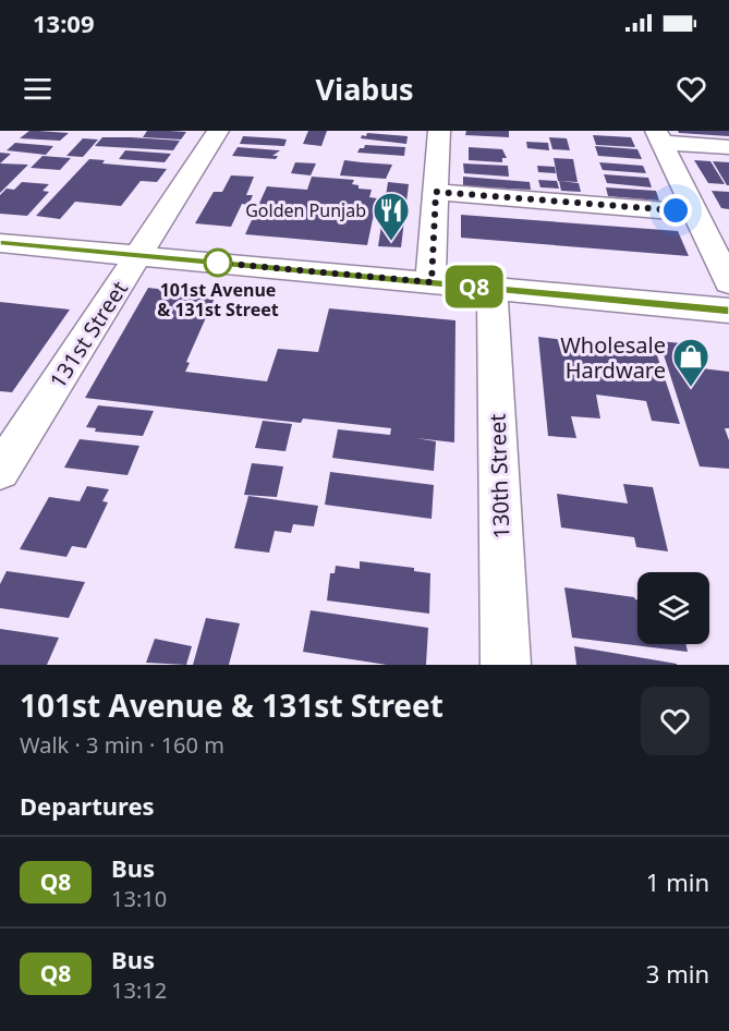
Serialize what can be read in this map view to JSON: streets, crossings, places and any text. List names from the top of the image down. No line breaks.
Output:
{"streets":{"street":["131st Street","130th Street"]},"places":{"restaurant":["Golden Punjab"],"other":["101st Avenue & 131st Street"],"shop":["Wholesale Hardware"]},"lines":["bus line Q8"],"page":{"status":"13:09","header":"Viabus","on_map":"Q8","heading":[["101st Avenue & 131st Street","Walk · 3 min · 160 m"],"Departures"],"list":[{"mark":"Q8","name":"Bus","note":"13:10","value":"1 min"},{"mark":"Q8","name":"Bus","note":"13:12","value":"3 min"}]}}
